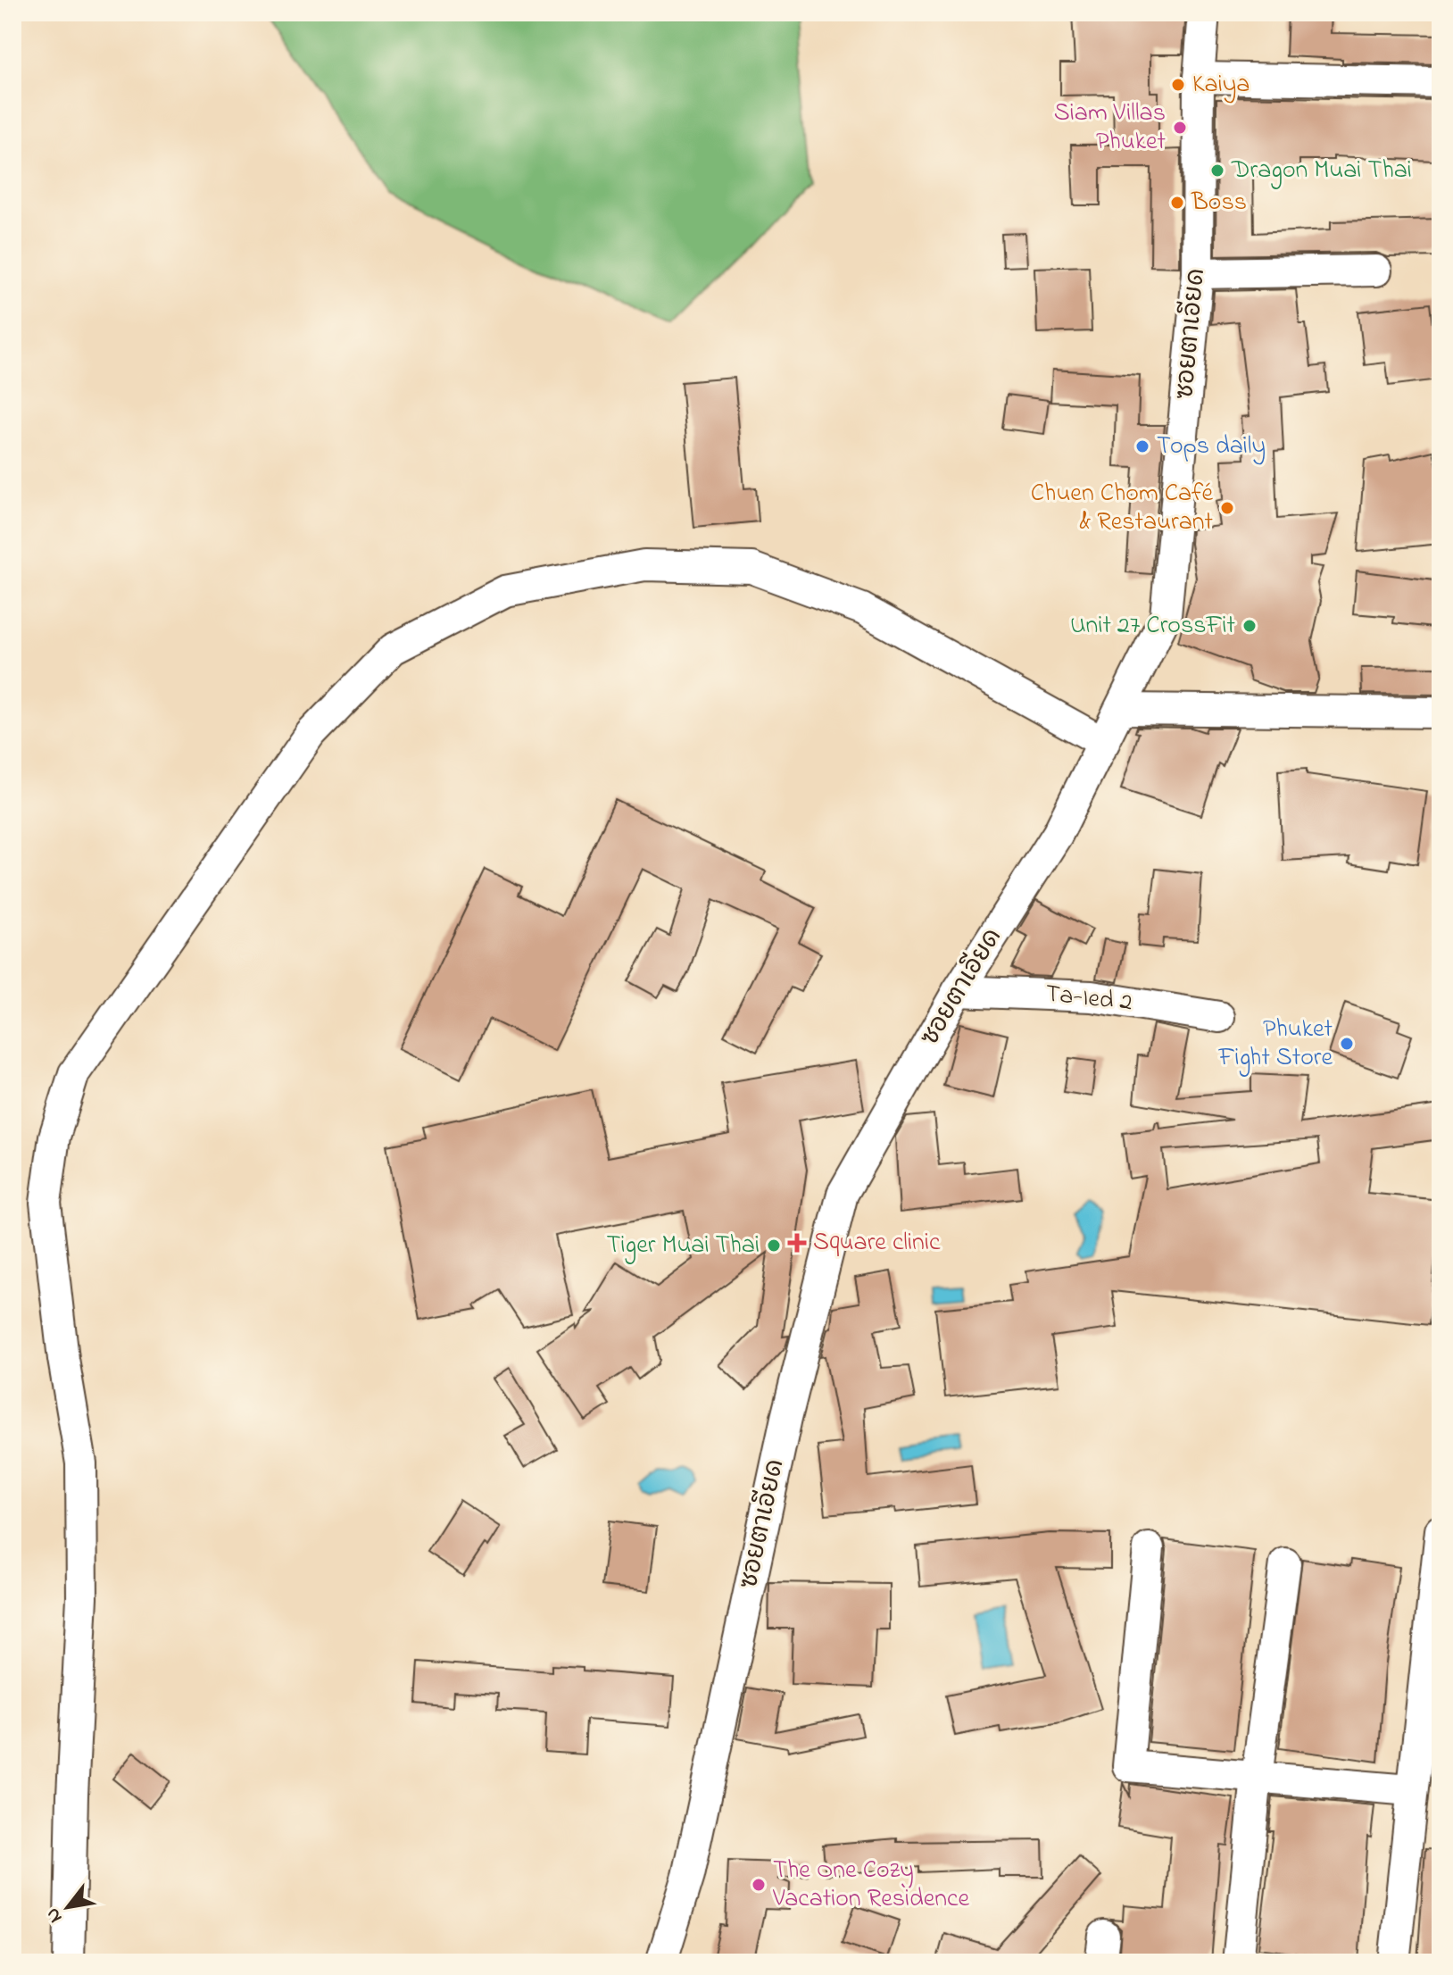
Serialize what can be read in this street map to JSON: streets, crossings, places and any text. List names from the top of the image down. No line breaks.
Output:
{"streets":{"street":["ซอยตาเอียด","Ta-Ied 2"]},"crossings":[["ซอยตาเอียด","Ta-Ied 2"]],"places":{"other":["Kaiya","Siam Villas Phuket","Dragon Muai Thai","Boss","Tops daily","Chuen Chom Café & Restaurant","Unit 27 CrossFit","Phuket Fight Store","Tiger Muai Thai","The One Cozy Vacation Residence"],"health":["Square clinic"]},"north":"bottom left"}
